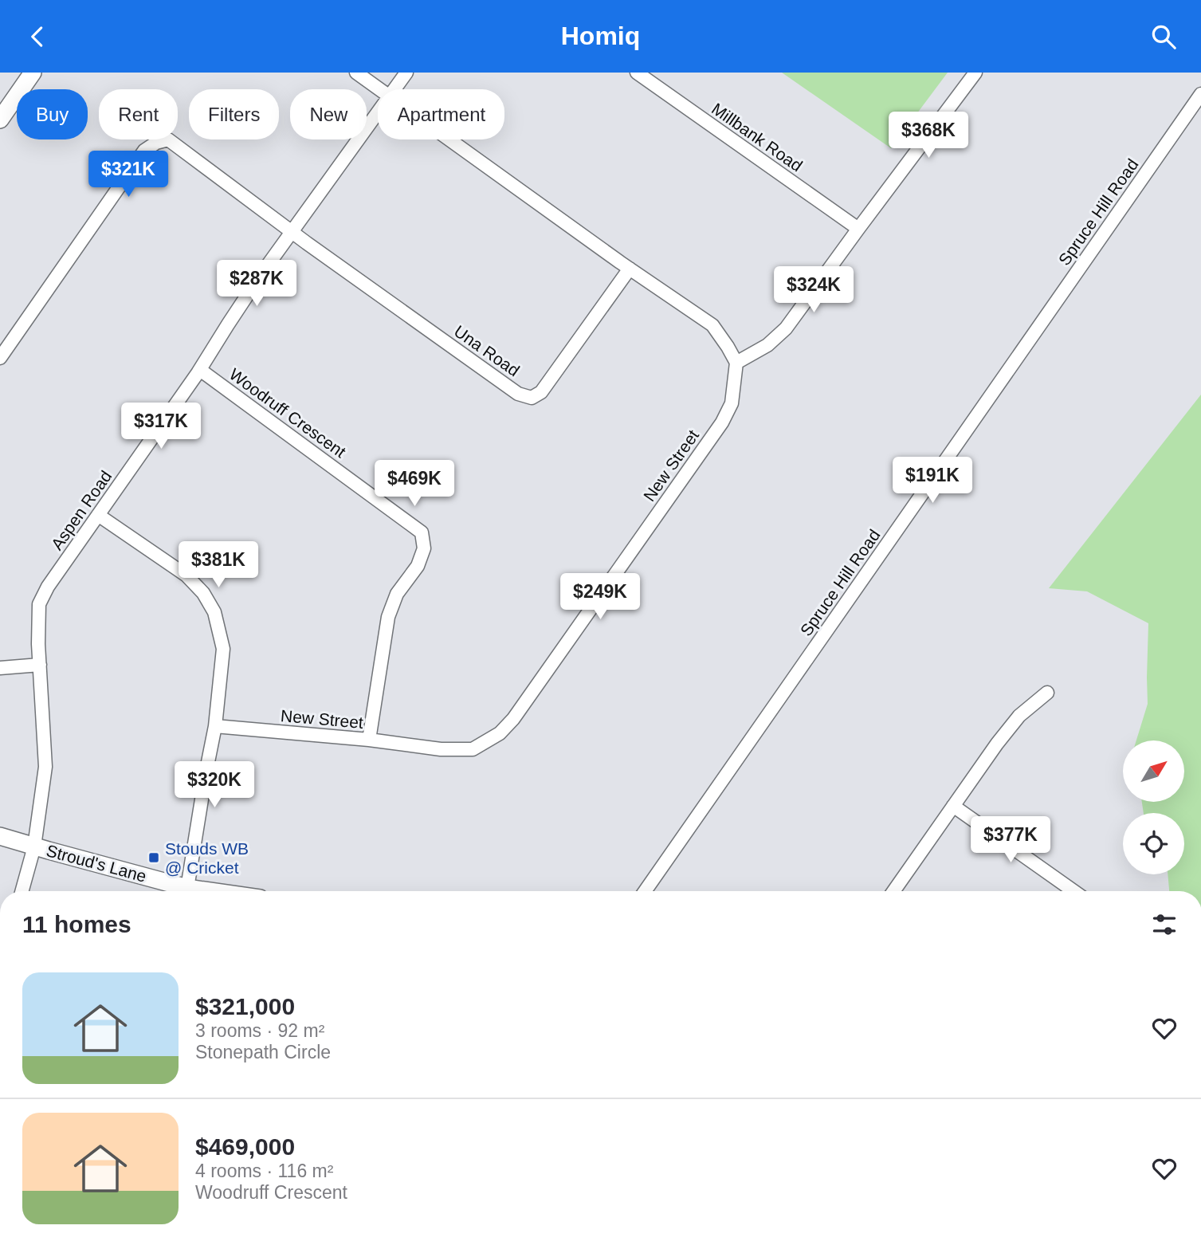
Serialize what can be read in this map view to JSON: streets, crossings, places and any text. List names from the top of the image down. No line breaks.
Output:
{"streets":{"street":["Millbank Road","Spruce Hill Road","Una Road","Woodruff Crescent","New Street","Aspen Road","Stroud's Lane"]},"crossings":[["Una Road","Aspen Road"],["Woodruff Crescent","New Street"],["Woodruff Crescent","Aspen Road"],["Aspen Road","Stroud's Lane"]],"places":{"transit":["Stouds WB @ Cricket"]},"north":"top right","page":{"header":"Homiq","chip":["Buy","Rent","Filters","New","Apartment"],"price":["$368K","$321K","$287K","$324K","$317K","$191K","$469K","$381K","$249K","$320K","$377K"],"heading":"11 homes","list":[{"name":"$321,000","note":"3 rooms · 92 m² · Stonepath Circle"},{"name":"$469,000","note":"4 rooms · 116 m² · Woodruff Crescent"}]}}
